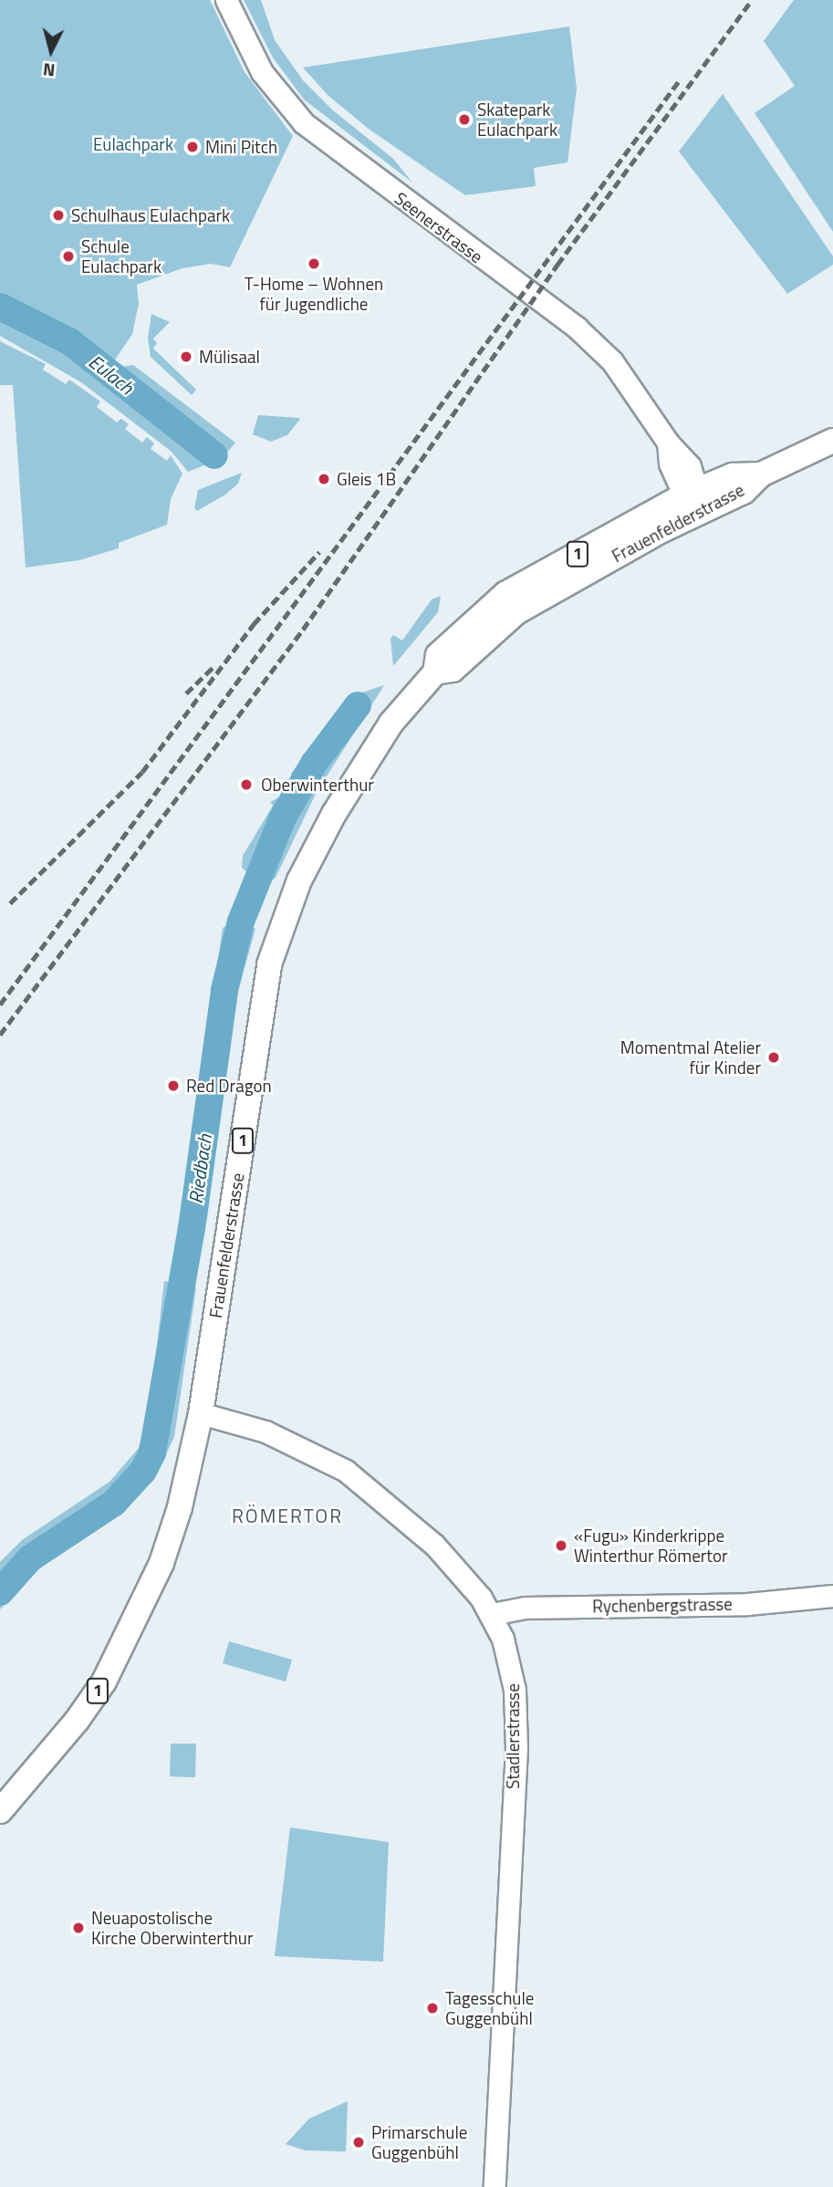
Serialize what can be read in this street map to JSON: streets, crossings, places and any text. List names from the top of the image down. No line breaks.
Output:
{"streets":{"main road":["Seenerstrasse","Frauenfelderstrasse","1","Rychenbergstrasse","Stadlerstrasse"]},"crossings":[["Seenerstrasse","Frauenfelderstrasse"],["Frauenfelderstrasse","Stadlerstrasse"],["Rychenbergstrasse","Stadlerstrasse"]],"districts":["RÖMERTOR"],"water":["Eulach","Riedbach"],"parks":["Eulachpark"],"places":["Skatepark Eulachpark","Mini Pitch","Schulhaus Eulachpark","Schule Eulachpark","T-Home – Wohnen für Jugendliche","Mülisaal","Gleis 1B","Oberwinterthur","Momentmal Atelier für Kinder","Red Dragon","«Fugu» Kinderkrippe Winterthur Römertor","Neuapostolische Kirche Oberwinterthur","Tagesschule Guggenbühl","Primarschule Guggenbühl"],"north":"bottom"}
